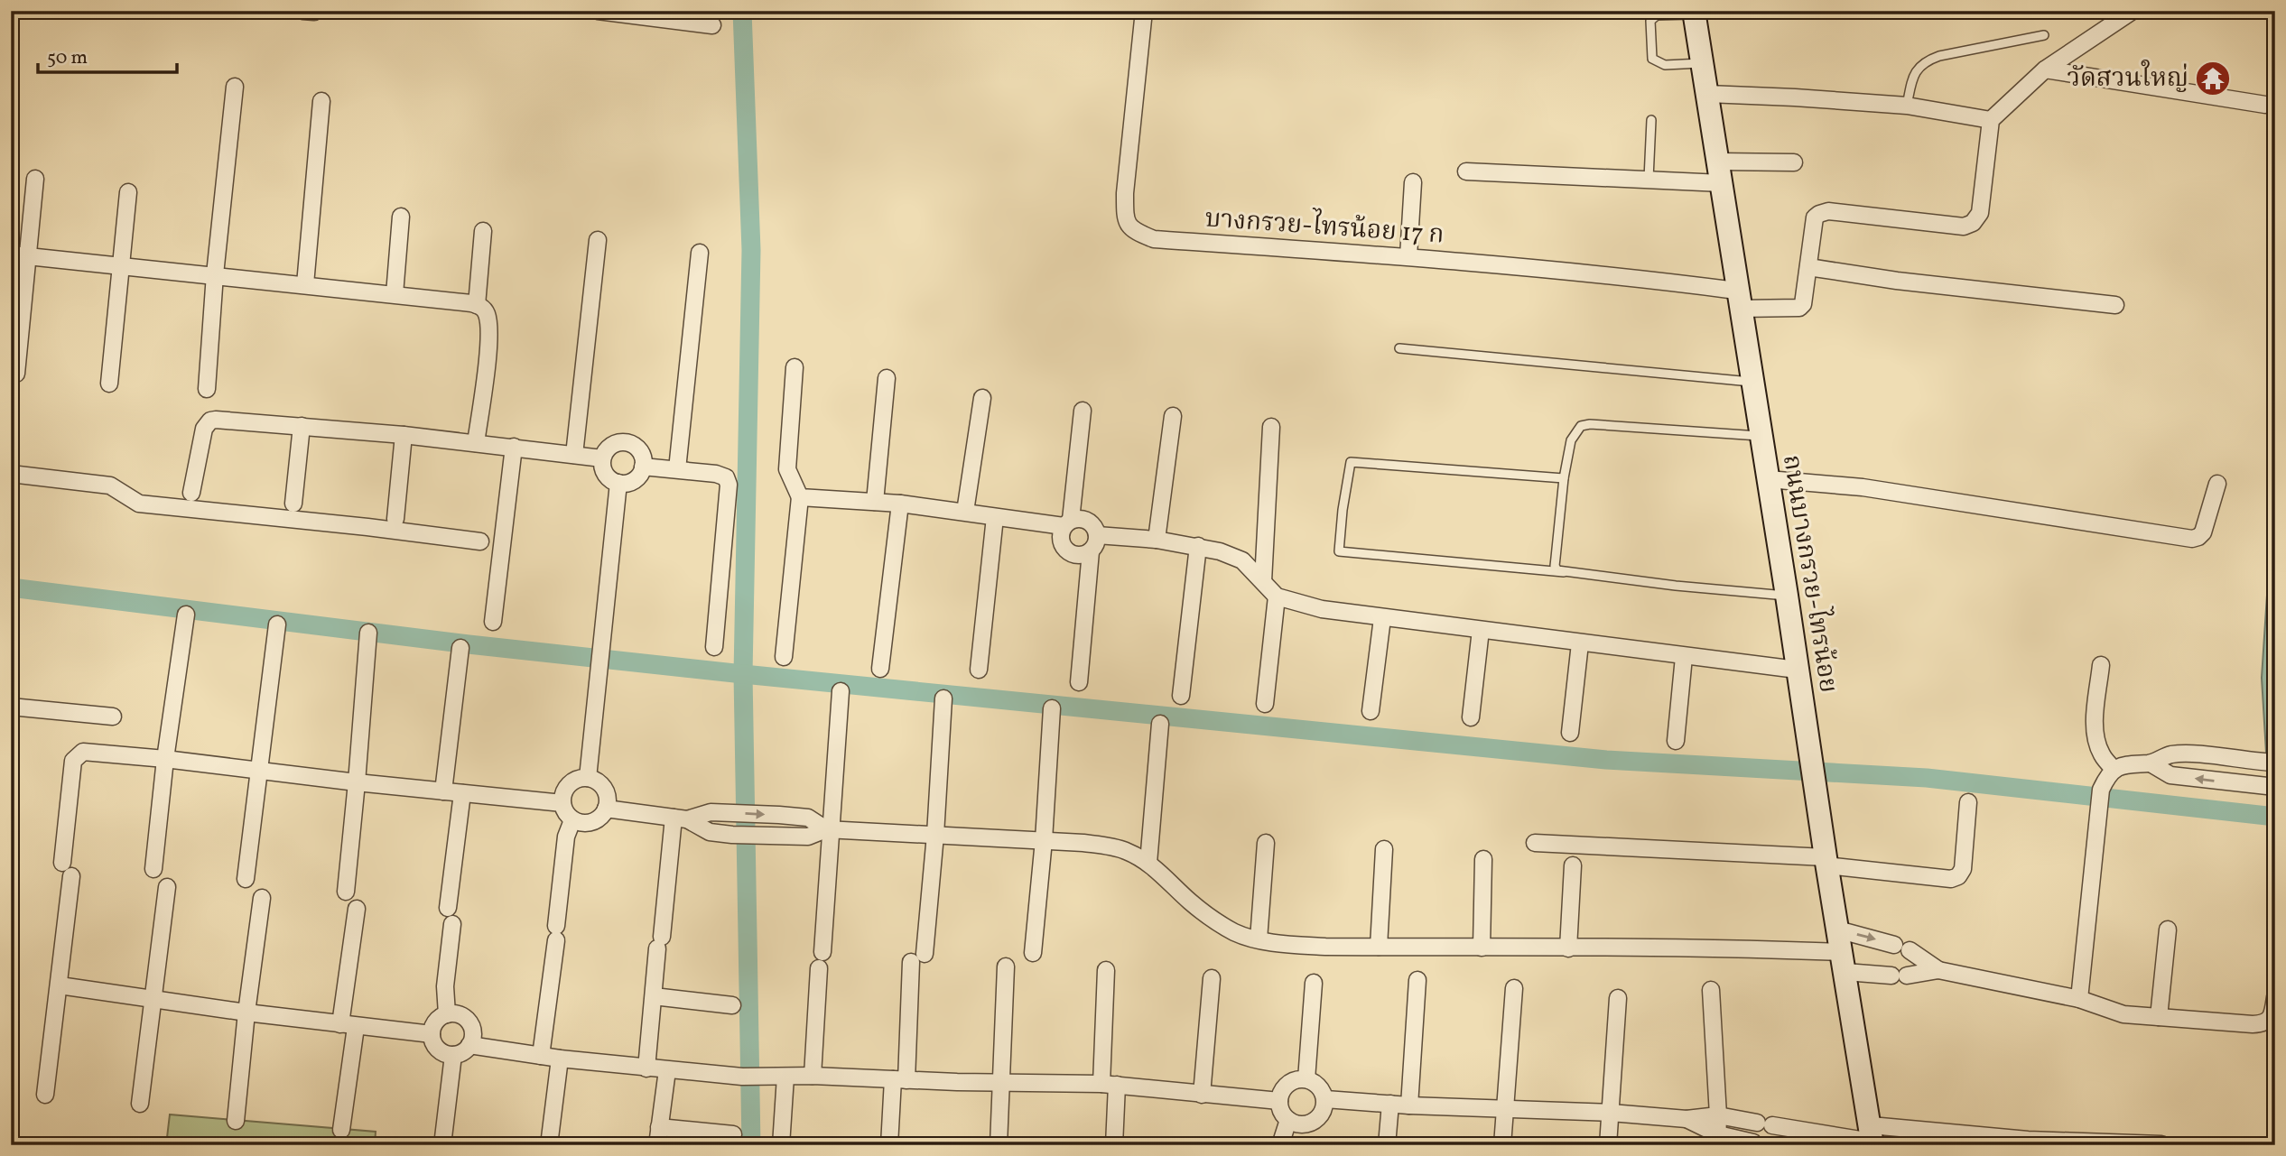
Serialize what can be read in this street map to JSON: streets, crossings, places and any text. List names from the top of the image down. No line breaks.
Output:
{"streets":{"main road":["ถนนบางกรวย-ไทรน้อย"],"street":["บางกรวย-ไทรน้อย 17 ก"]},"crossings":[["บางกรวย-ไทรน้อย 17 ก","ถนนบางกรวย-ไทรน้อย"]],"places":{"temple":["วัดสวนใหญ่"]},"scale_bar":"50 m"}
